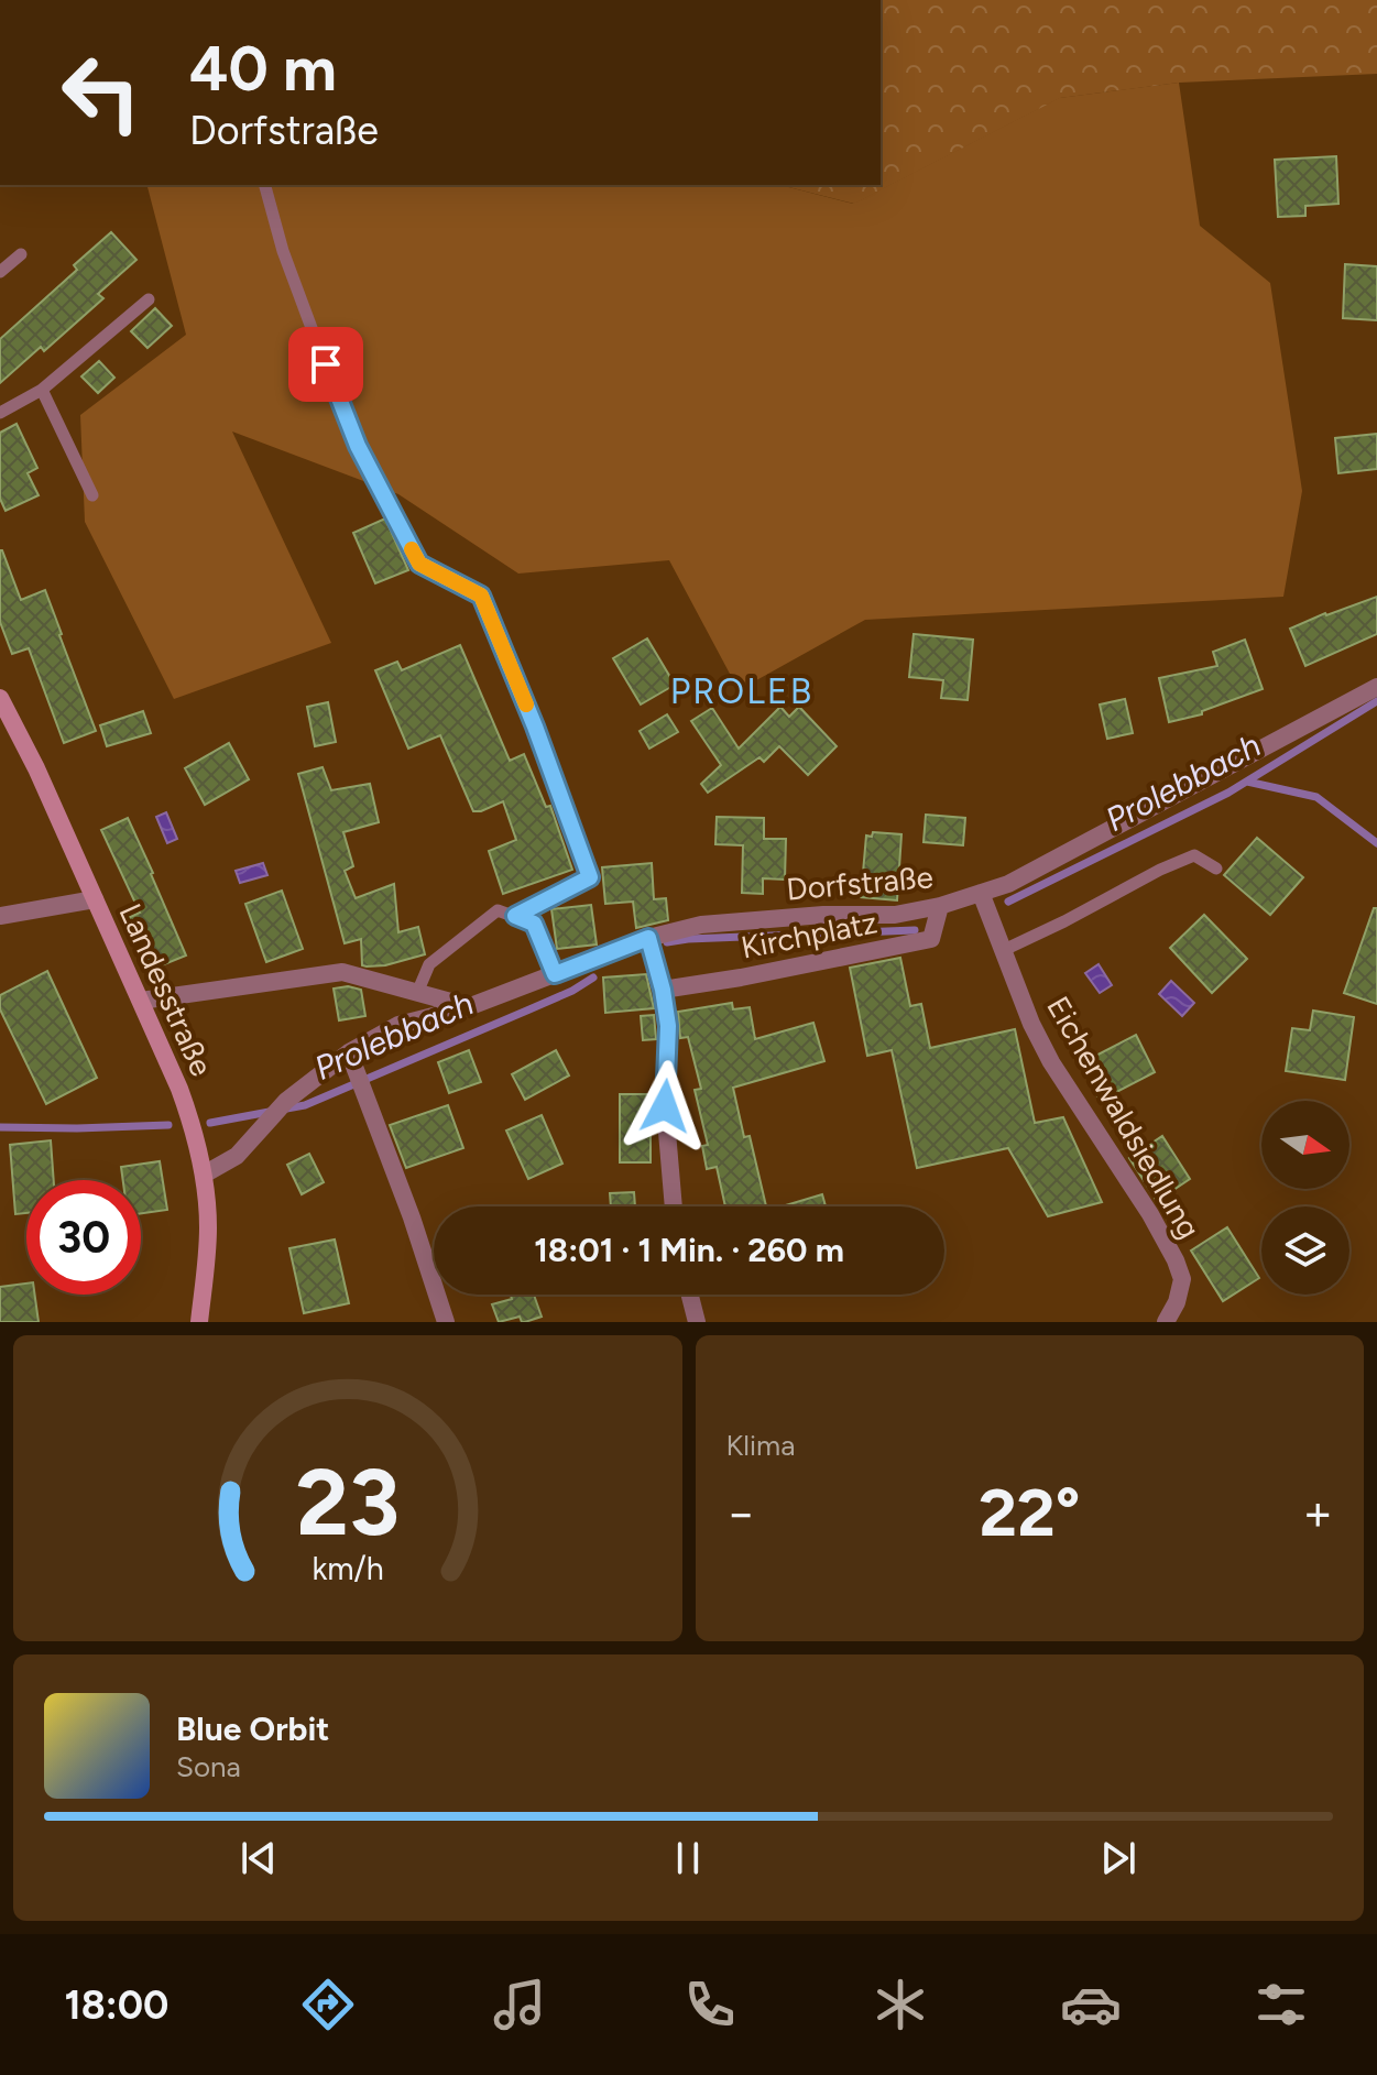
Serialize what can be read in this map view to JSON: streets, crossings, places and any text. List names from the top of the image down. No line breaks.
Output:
{"streets":{"main road":["Landesstraße"],"street":["Dorfstraße","Kirchplatz","Eichenwaldsiedlung"]},"crossings":[["Dorfstraße","Kirchplatz"],["Dorfstraße","Landesstraße"],["Dorfstraße","Eichenwaldsiedlung"]],"districts":["PROLEB"],"water":["Prolebbach"],"north":"right","page":{"turn":["40 m","Dorfstraße"],"limit":"30","trip":"18:01 · 1 Min. · 260 m","tile":"Klima","heat":["−","22°","+"],"song":["Blue Orbit","Sona"],"tabs":"18:00","gauge":["23","km/h"]}}
